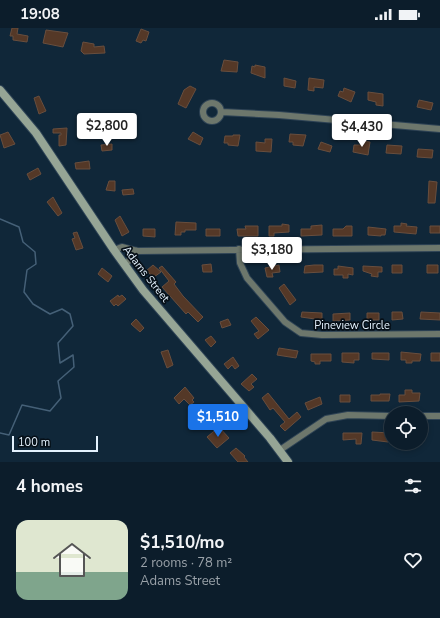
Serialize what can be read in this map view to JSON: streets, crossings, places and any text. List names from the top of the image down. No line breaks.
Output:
{"streets":{"street":["Adams Street","Pineview Circle"]},"scale_bar":"100 m","page":{"status":"19:08","price":["$2,800","$4,430","$3,180","$1,510"],"scale":"100 m","heading":"4 homes","list":[{"name":"$1,510/mo","note":"2 rooms · 78 m² · Adams Street"}]}}
